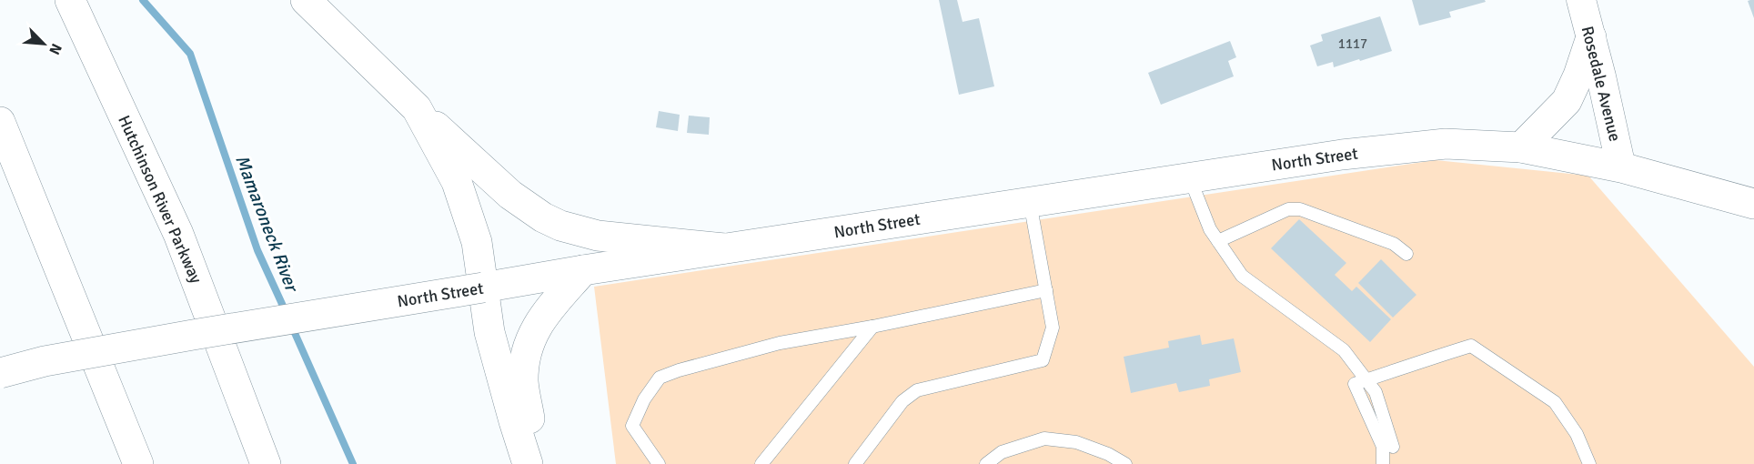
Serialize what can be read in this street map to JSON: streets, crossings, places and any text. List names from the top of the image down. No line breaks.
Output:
{"streets":{"main road":["North Street","Hutchinson River Parkway"],"street":["Rosedale Avenue"]},"crossings":[["Rosedale Avenue","North Street"]],"water":["Mamaroneck River"],"house_numbers":["1117"],"north":"bottom right"}
